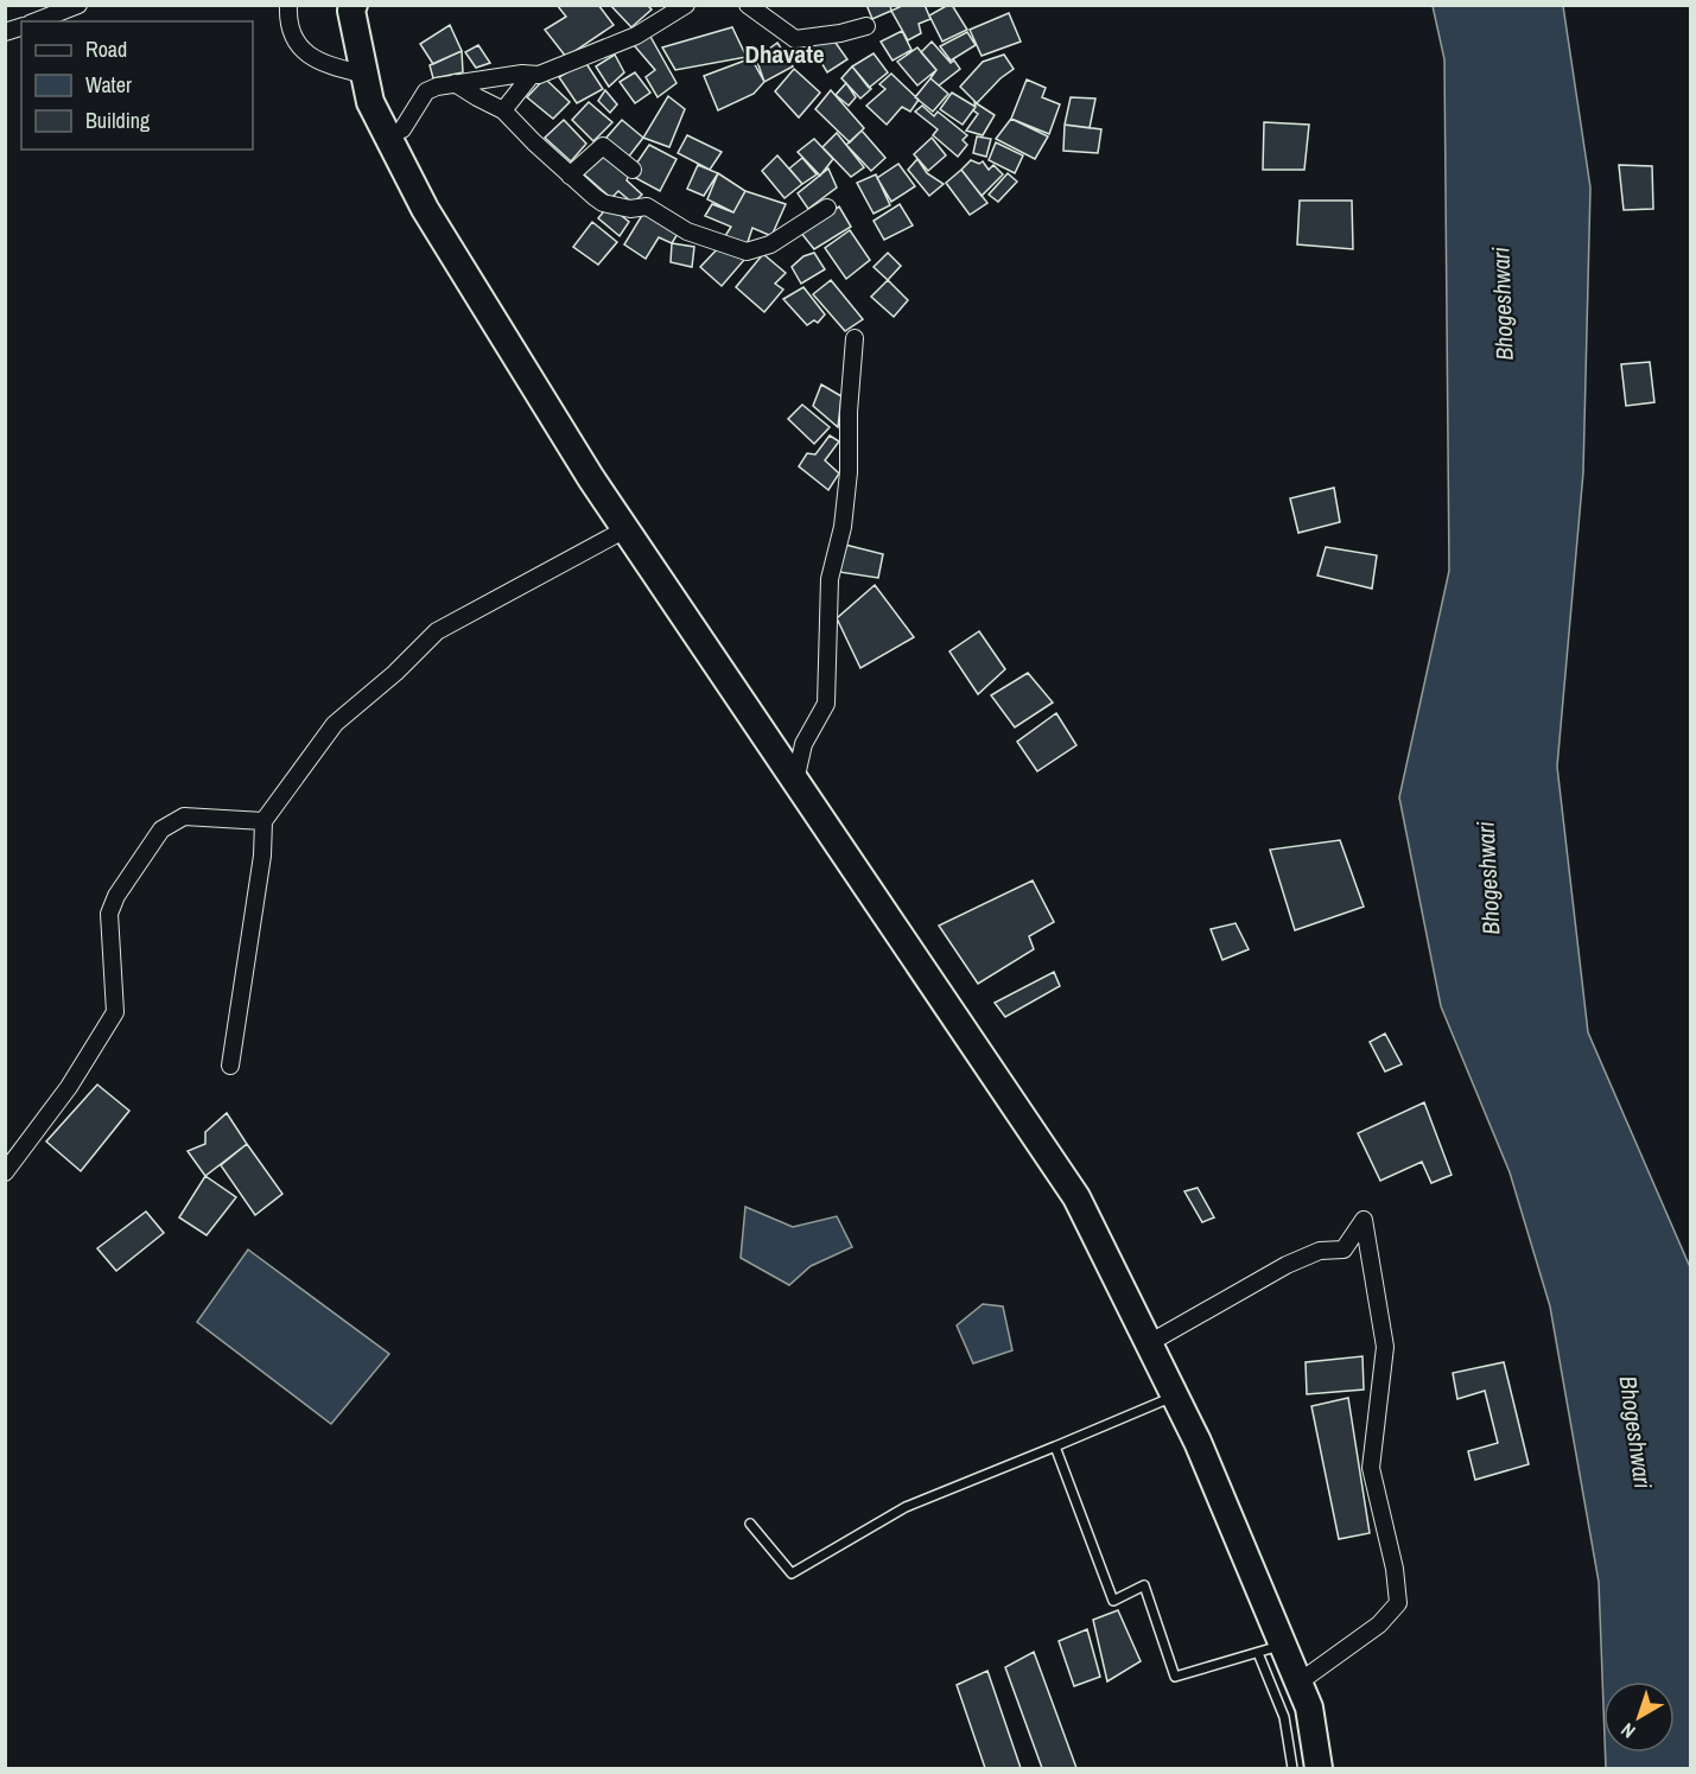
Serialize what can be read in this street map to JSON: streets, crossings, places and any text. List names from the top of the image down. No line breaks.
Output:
{"districts":["Dhavate"],"water":["Bhogeshwari"],"legend":["Road","Water","Building"],"north":"bottom left"}
